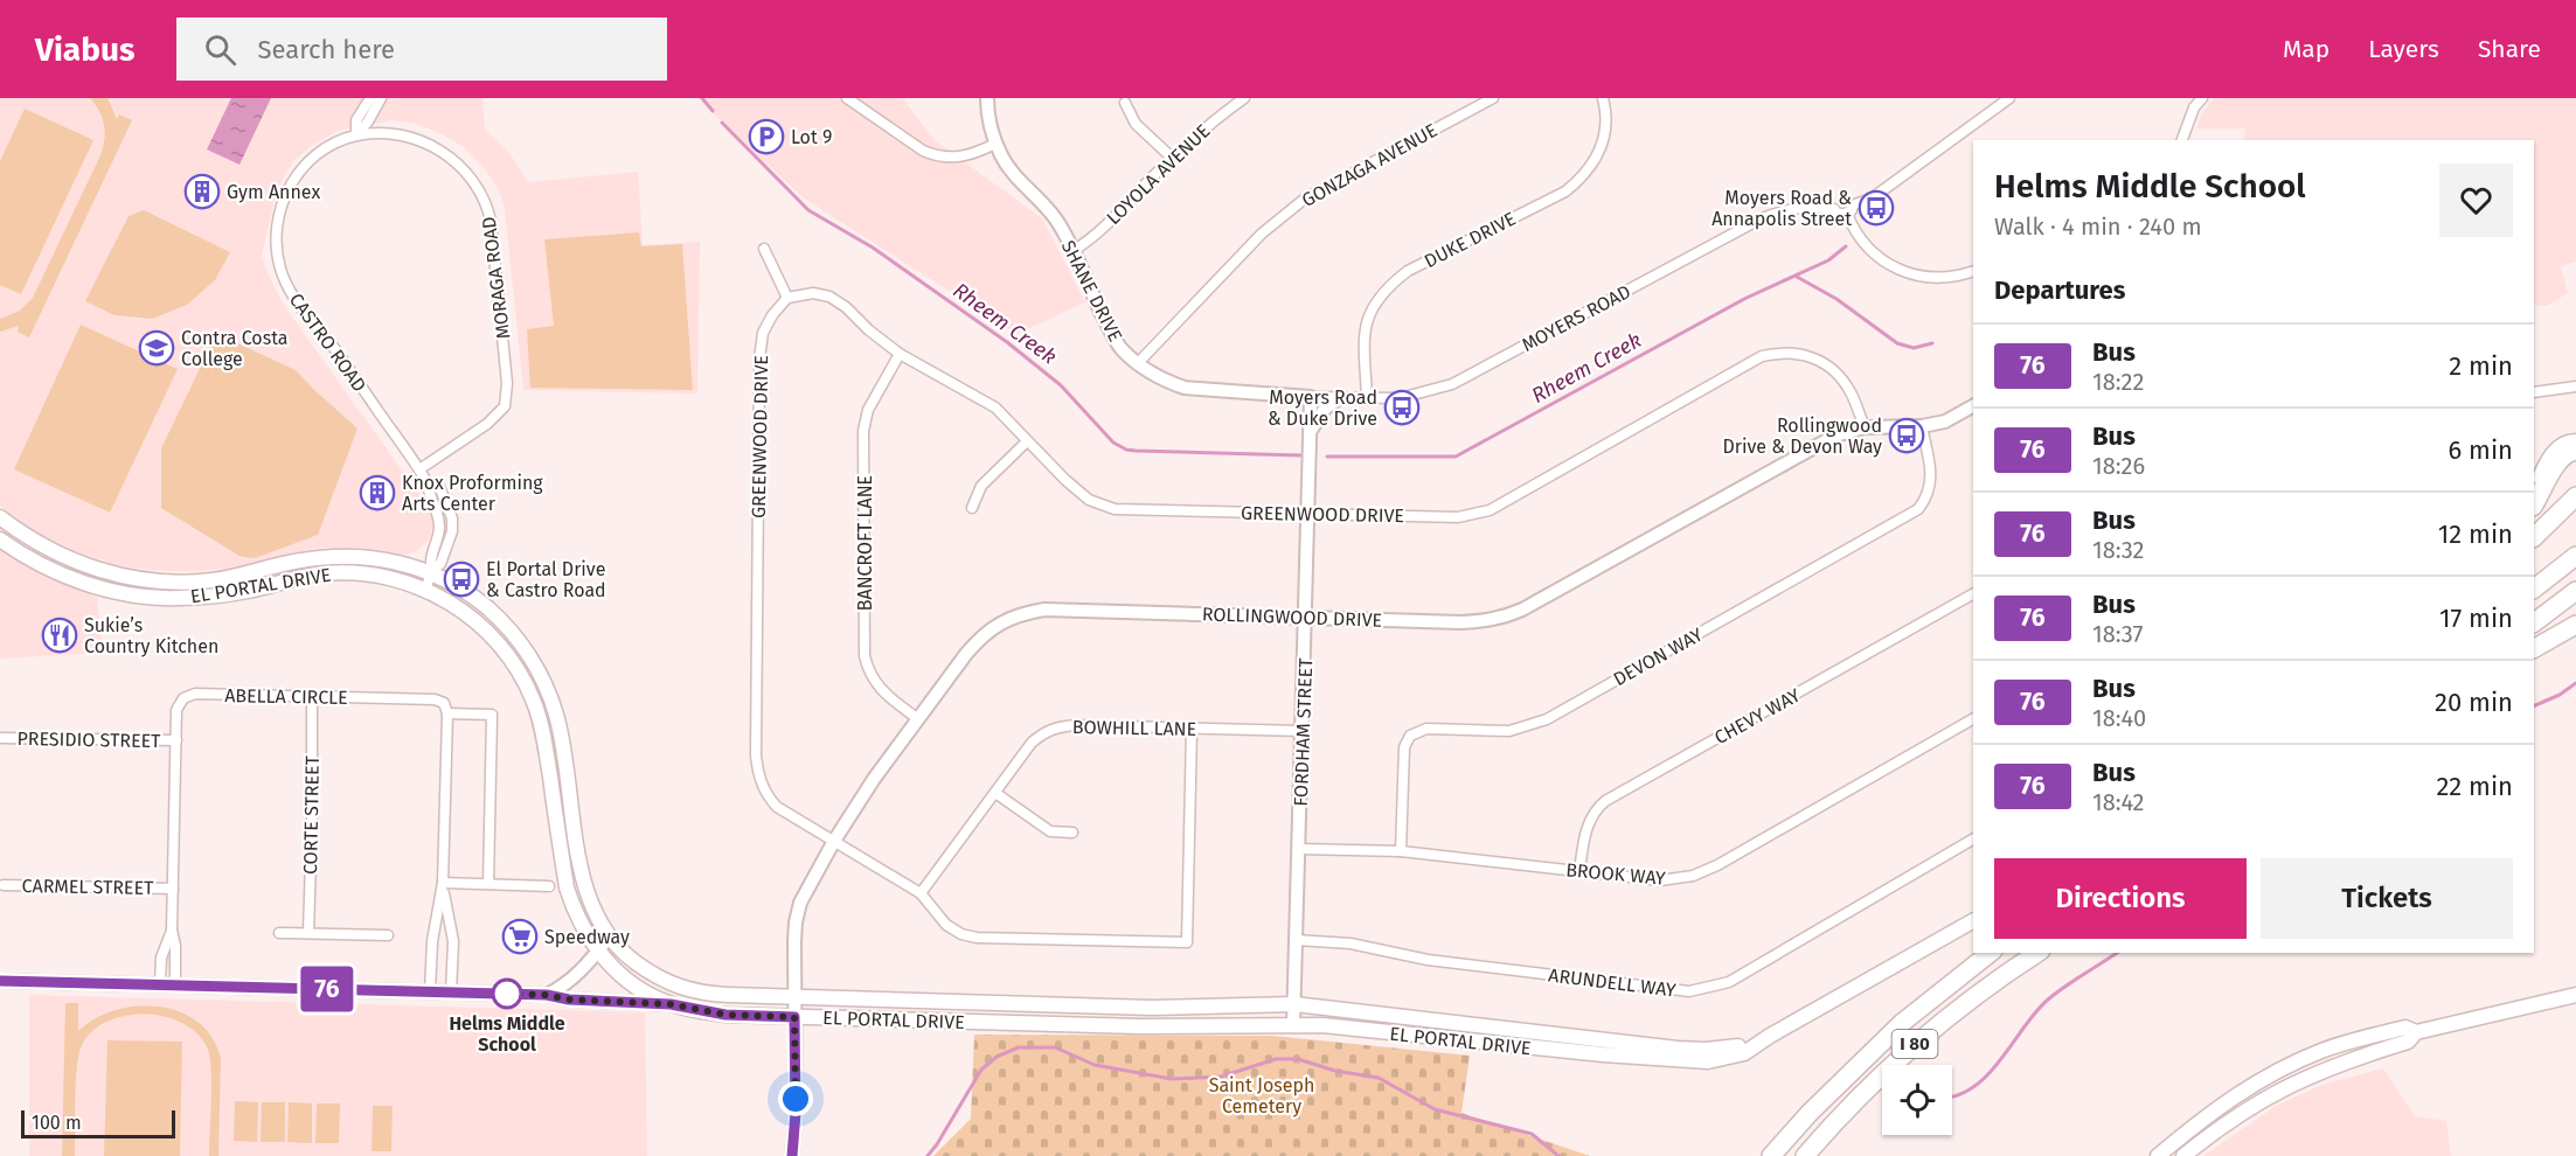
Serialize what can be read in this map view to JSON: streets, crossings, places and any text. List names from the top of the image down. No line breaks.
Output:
{"streets":{"highway":["I 80"],"main road":["EL PORTAL DRIVE"],"street":["GONZAGA AVENUE","LOYOLA AVENUE","DUKE DRIVE","MORAGA ROAD","SHANE DRIVE","MOYERS ROAD","CASTRO ROAD","GREENWOOD DRIVE","BANCROFT LANE","ROLLINGWOOD DRIVE","DEVON WAY","ABELLA CIRCLE","CHEVY WAY","BOWHILL LANE","FORDHAM STREET","PRESIDIO STREET","CORTE STREET","BROOK WAY","CARMEL STREET","ARUNDELL WAY"]},"crossings":[["GONZAGA AVENUE","SHANE DRIVE"],["LOYOLA AVENUE","SHANE DRIVE"],["DUKE DRIVE","MOYERS ROAD"],["MORAGA ROAD","CASTRO ROAD"],["SHANE DRIVE","MOYERS ROAD"],["SHANE DRIVE","FORDHAM STREET"],["MOYERS ROAD","FORDHAM STREET"],["CASTRO ROAD","EL PORTAL DRIVE"],["GREENWOOD DRIVE","BANCROFT LANE"],["GREENWOOD DRIVE","ROLLINGWOOD DRIVE"],["GREENWOOD DRIVE","BOWHILL LANE"],["GREENWOOD DRIVE","FORDHAM STREET"],["BANCROFT LANE","ROLLINGWOOD DRIVE"],["EL PORTAL DRIVE","ROLLINGWOOD DRIVE"],["EL PORTAL DRIVE","FORDHAM STREET"],["ROLLINGWOOD DRIVE","DEVON WAY"],["ROLLINGWOOD DRIVE","FORDHAM STREET"],["DEVON WAY","BROOK WAY"],["ABELLA CIRCLE","PRESIDIO STREET"],["ABELLA CIRCLE","CORTE STREET"],["ABELLA CIRCLE","CARMEL STREET"],["CHEVY WAY","BROOK WAY"],["BOWHILL LANE","FORDHAM STREET"],["FORDHAM STREET","BROOK WAY"],["FORDHAM STREET","ARUNDELL WAY"]],"water":["Rheem Creek"],"parks":["Saint Joseph Cemetery"],"places":{"parking":["Lot 9"],"building":["Gym Annex","Knox Proforming Arts Center"],"bus stop":["Moyers Road & Annapolis Street","Moyers Road & Duke Drive","Rollingwood Drive & Devon Way","El Portal Drive & Castro Road"],"school or university":["Contra Costa College"],"restaurant":["Sukie’s Country Kitchen"],"supermarket":["Speedway"],"other":["Helms Middle School"]},"lines":["bus line 76"],"scale_bar":"100 m","page":{"header":"Viabus","search":"Search here","nav":["Map","Layers","Share"],"on_map":"76","heading":[["Helms Middle School","Walk · 4 min · 240 m"],"Departures"],"list":[{"mark":"76","name":"Bus","note":"18:22","value":"2 min"},{"mark":"76","name":"Bus","note":"18:26","value":"6 min"},{"mark":"76","name":"Bus","note":"18:32","value":"12 min"},{"mark":"76","name":"Bus","note":"18:37","value":"17 min"},{"mark":"76","name":"Bus","note":"18:40","value":"20 min"},{"mark":"76","name":"Bus","note":"18:42","value":"22 min"}],"buttons":["Directions","Tickets"],"scale":"100 m"}}
